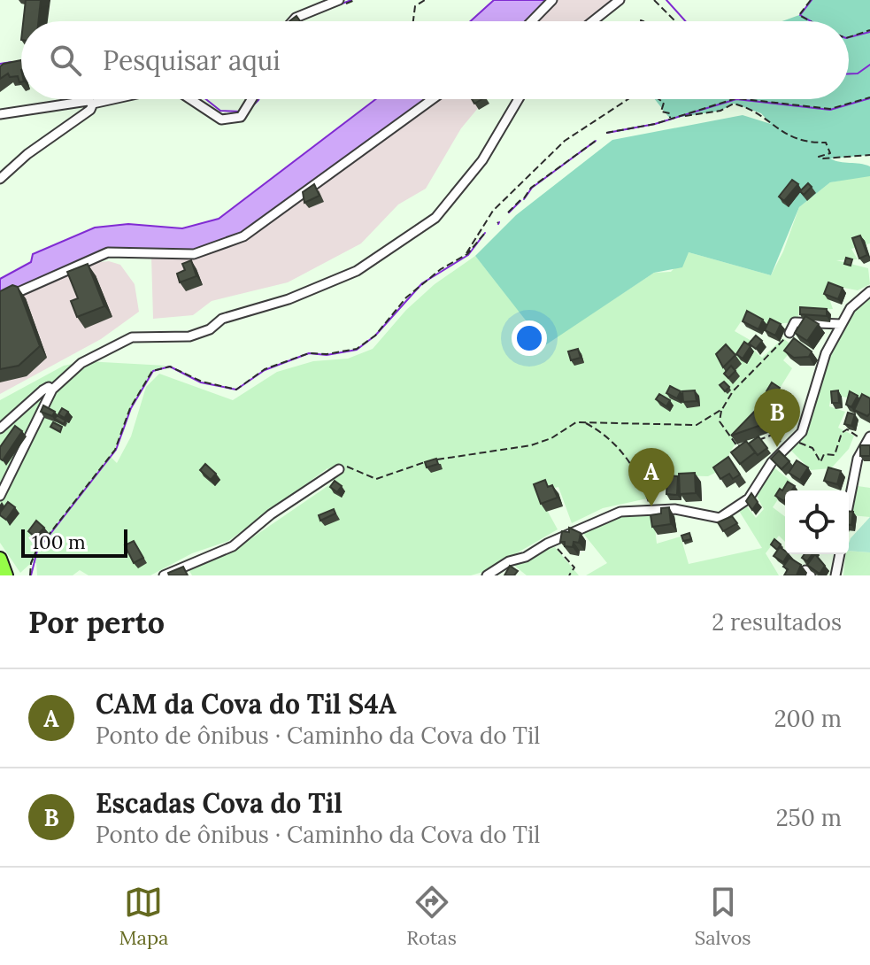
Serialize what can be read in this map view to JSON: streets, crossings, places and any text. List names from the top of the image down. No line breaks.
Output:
{"scale_bar":"100 m","page":{"search":"Pesquisar aqui","pins":["B","A"],"scale":"100 m","heading":["Por perto","2 resultados"],"list":[{"mark":"A","name":"CAM da Cova do Til S4A","note":"Ponto de ônibus · Caminho da Cova do Til","value":"200 m"},{"mark":"B","name":"Escadas Cova do Til","note":"Ponto de ônibus · Caminho da Cova do Til","value":"250 m"}],"nav":["Mapa","Rotas","Salvos"]}}
